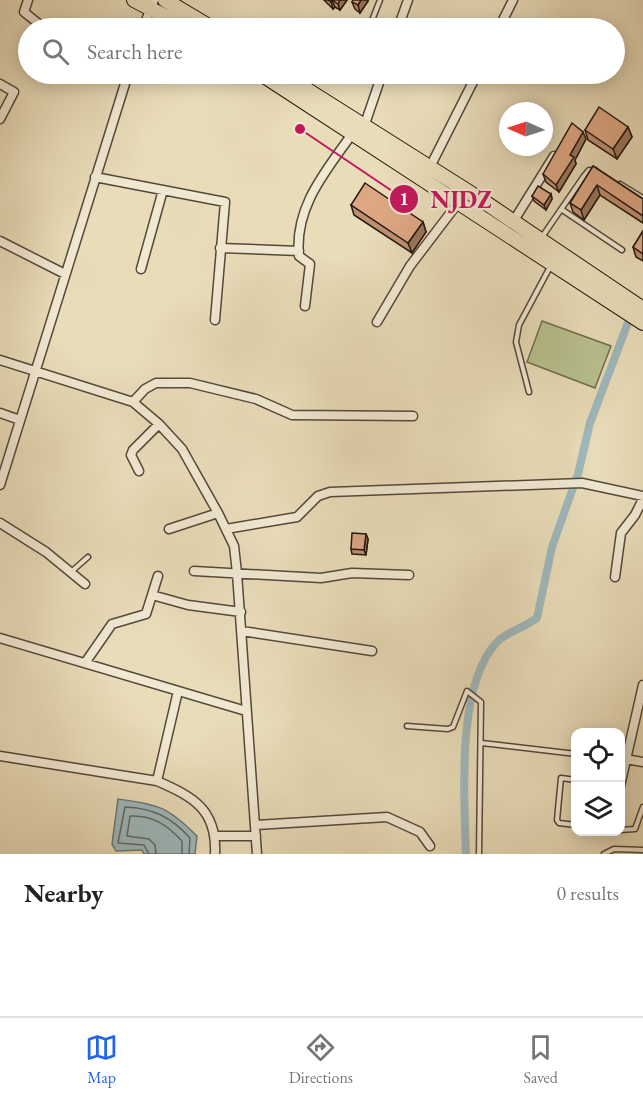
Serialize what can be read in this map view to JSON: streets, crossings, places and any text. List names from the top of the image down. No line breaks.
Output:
{"places":["NJDZ"],"north":"left","page":{"search":"Search here","heading":["Nearby","0 results"],"nav":["Map","Directions","Saved"]}}
